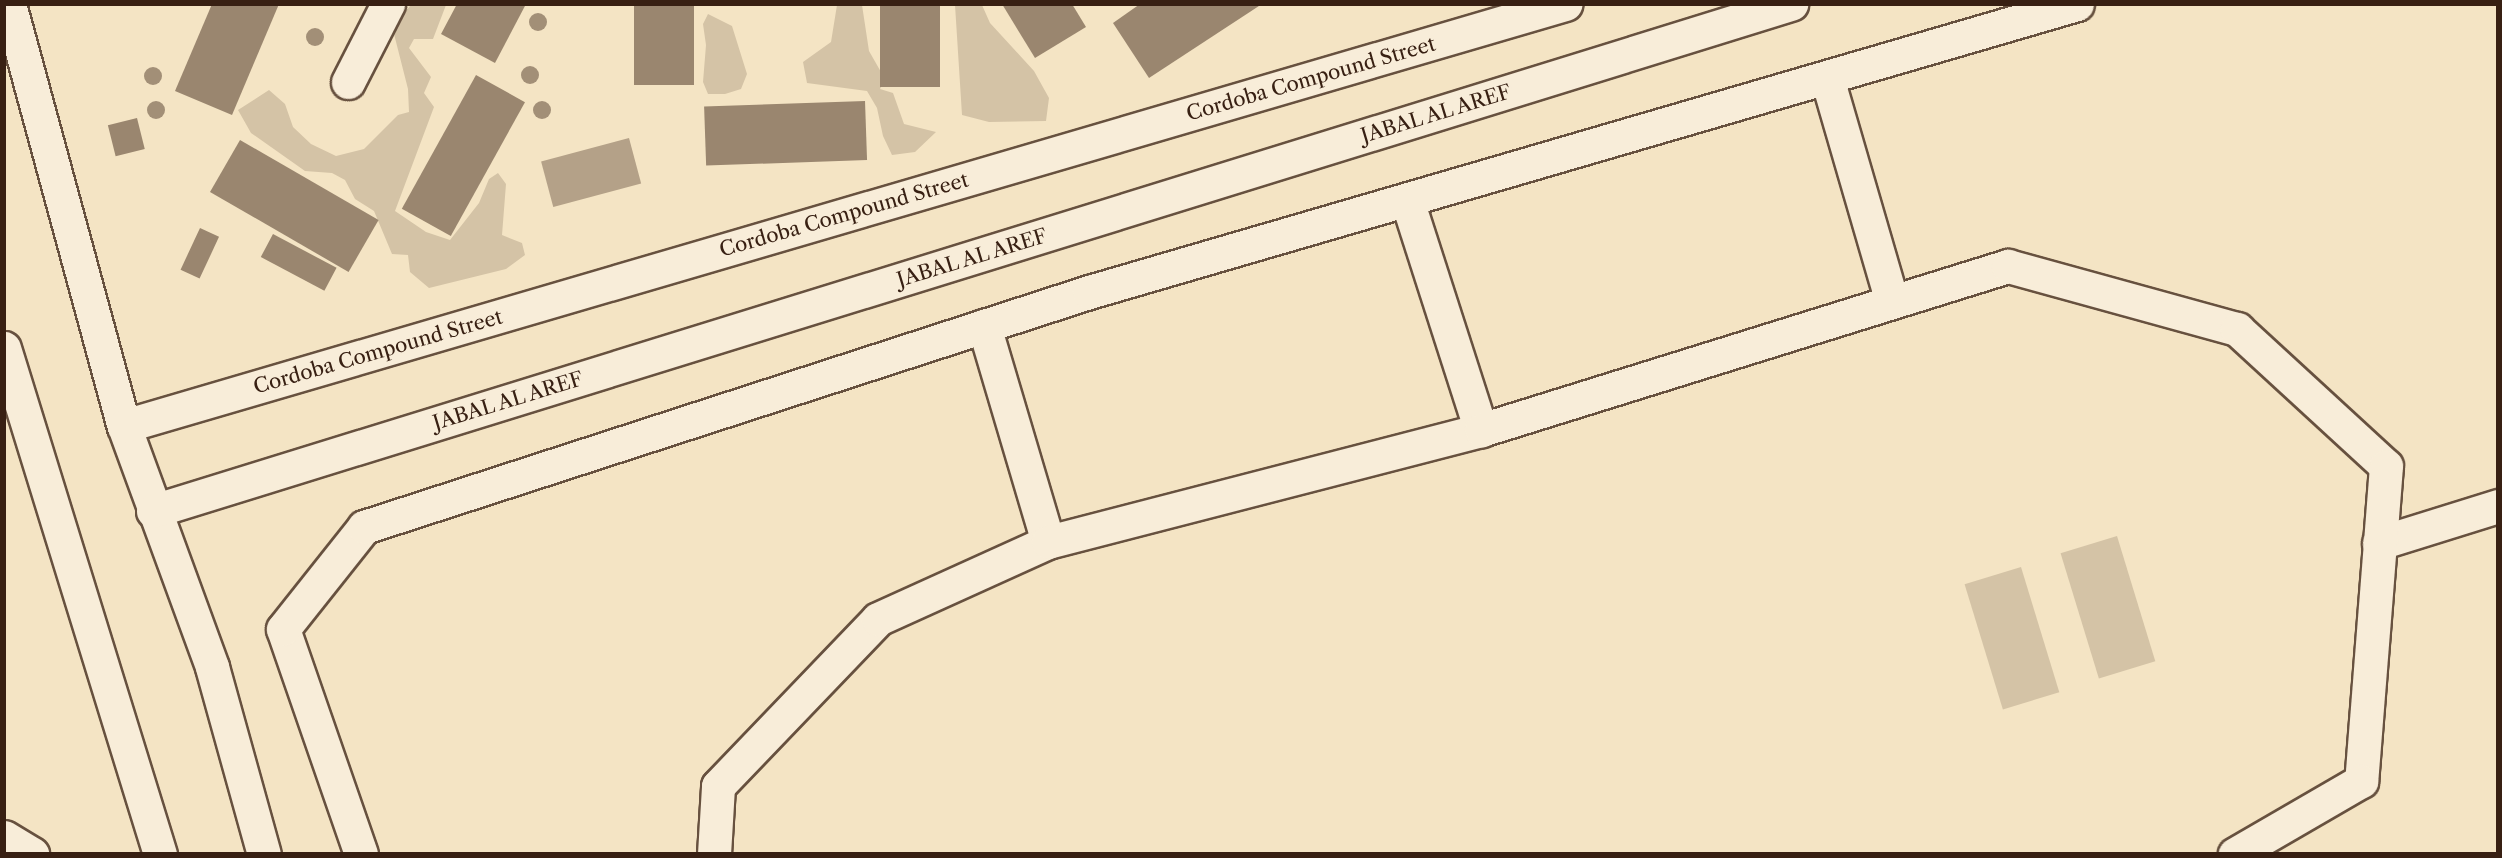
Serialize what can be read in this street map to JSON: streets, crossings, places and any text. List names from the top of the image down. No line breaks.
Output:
{"streets":{"street":["Cordoba Compound Street","JABAL AL AREF"]}}
